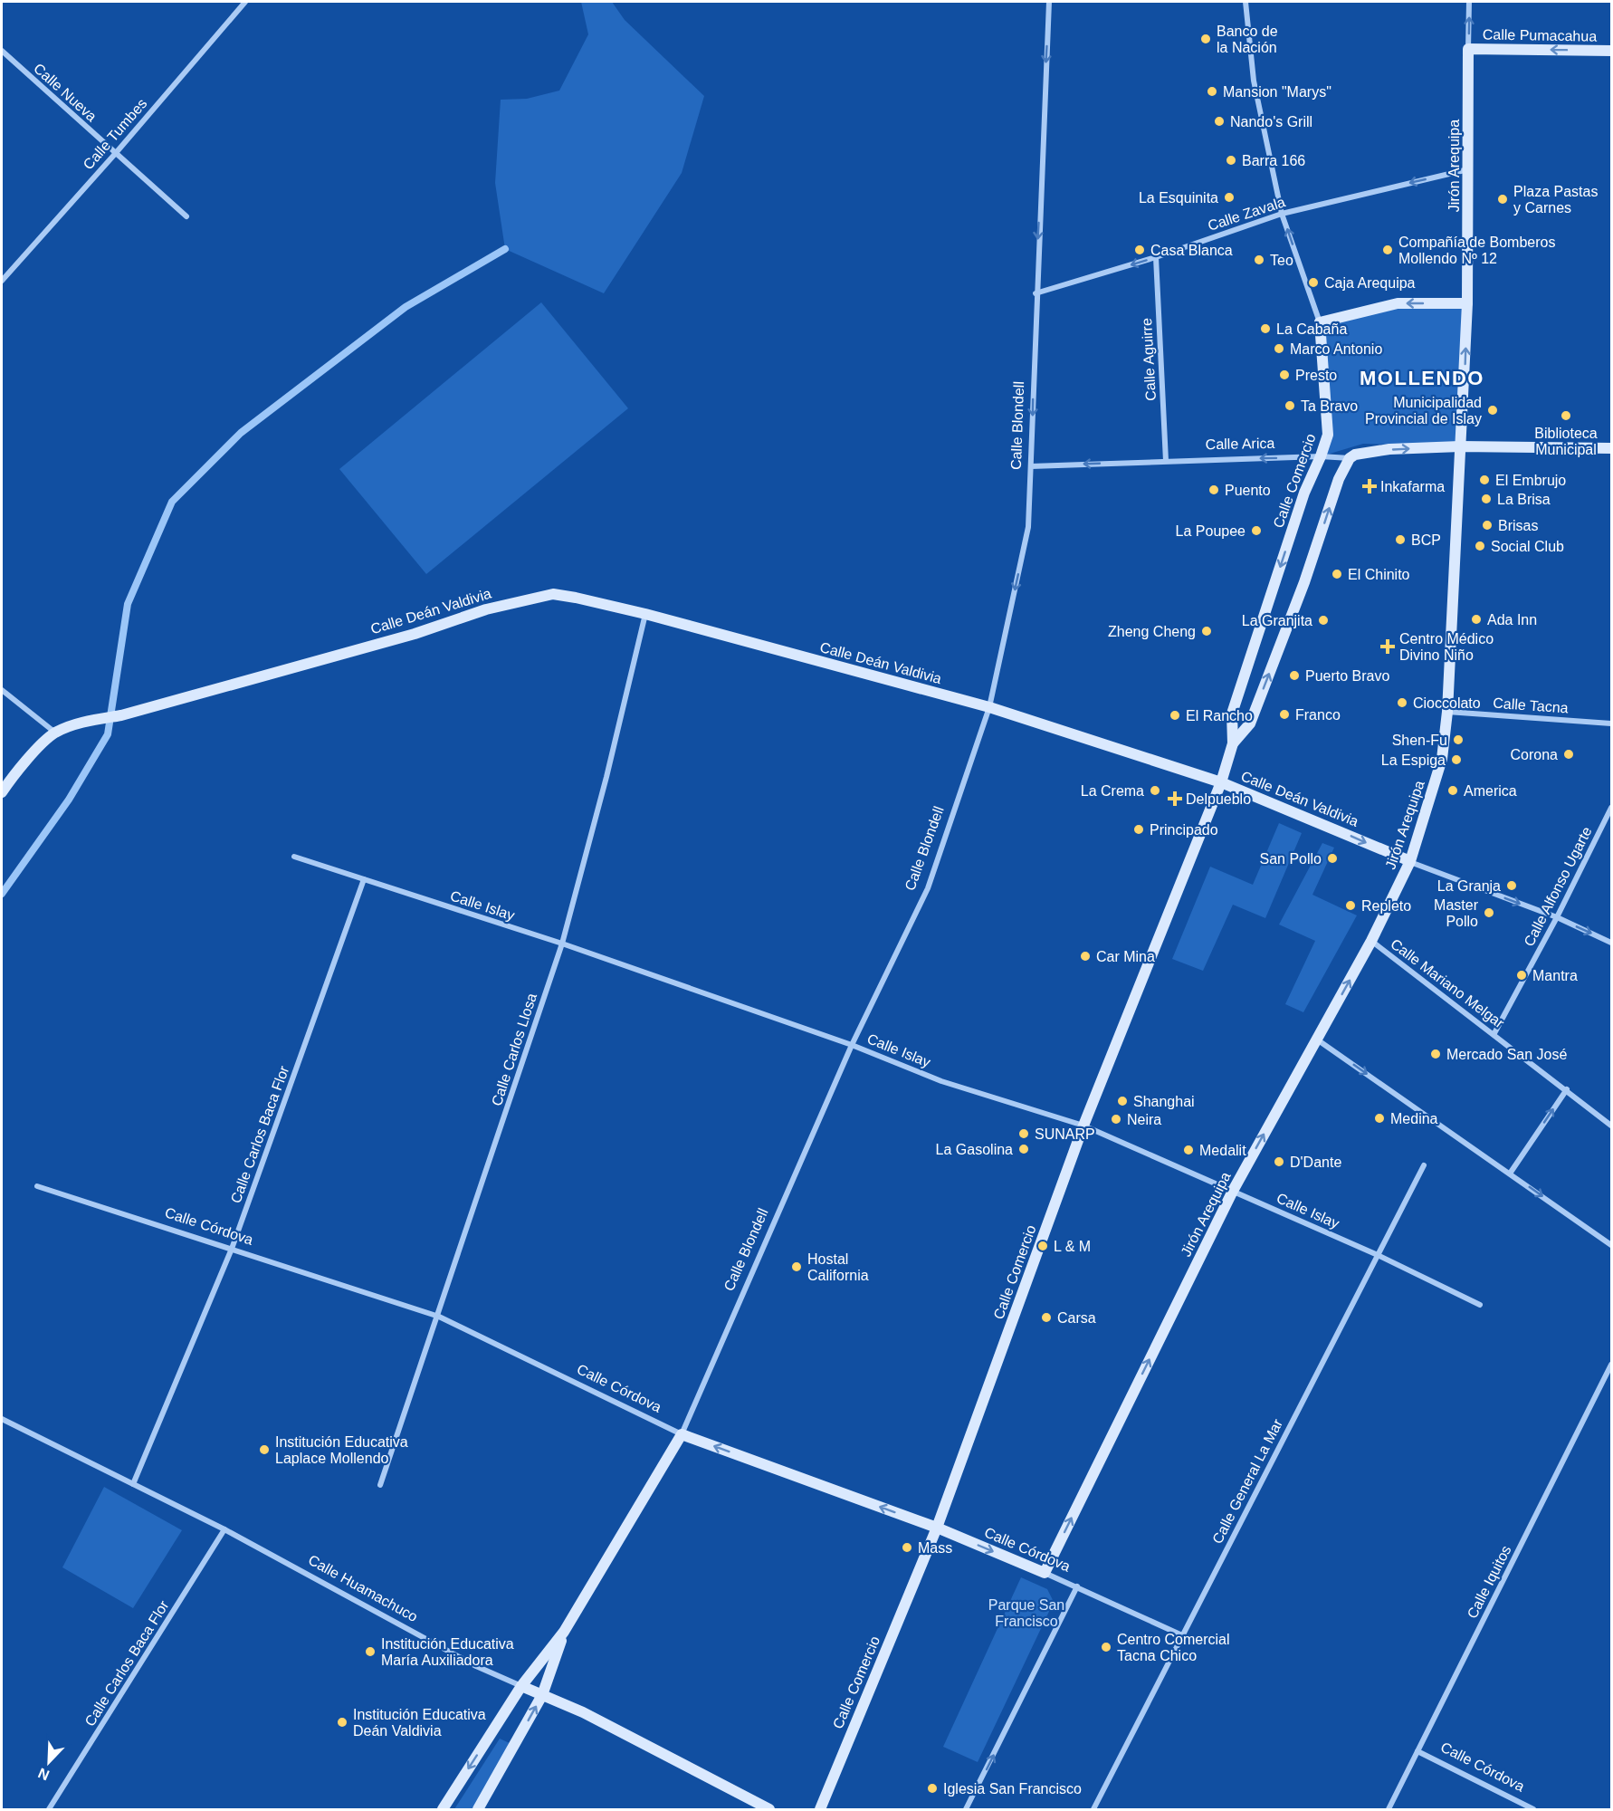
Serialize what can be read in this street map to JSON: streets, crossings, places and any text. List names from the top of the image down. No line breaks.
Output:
{"streets":{"street":["Calle Pumacahua","Calle Nueva","Calle Tumbes","Jirón Arequipa","Calle Zavala","Calle Aguirre","Calle Blondell","Calle Arica","Calle Comercio","Calle Deán Valdivia","Calle Tacna","Calle Alfonso Ugarte","Calle Islay","Calle Mariano Melgar","Calle Carlos Llosa","Calle Carlos Baca Flor","Calle Córdova","Calle General La Mar","Calle Iquitos","Calle Huamachuco"]},"crossings":[["Calle Pumacahua","Jirón Arequipa"],["Calle Nueva","Calle Tumbes"],["Jirón Arequipa","Calle Zavala"],["Jirón Arequipa","Calle Arica"],["Jirón Arequipa","Calle Deán Valdivia"],["Jirón Arequipa","Calle Tacna"],["Jirón Arequipa","Calle Islay"],["Jirón Arequipa","Calle Mariano Melgar"],["Jirón Arequipa","Calle Córdova"],["Calle Zavala","Calle Aguirre"],["Calle Zavala","Calle Blondell"],["Calle Zavala","Calle Comercio"],["Calle Aguirre","Calle Arica"],["Calle Blondell","Calle Arica"],["Calle Blondell","Calle Deán Valdivia"],["Calle Blondell","Calle Islay"],["Calle Blondell","Calle Córdova"],["Calle Blondell","Calle Huamachuco"],["Calle Arica","Calle Comercio"],["Calle Comercio","Calle Deán Valdivia"],["Calle Comercio","Calle Islay"],["Calle Comercio","Calle Córdova"],["Calle Deán Valdivia","Calle Alfonso Ugarte"],["Calle Deán Valdivia","Calle Carlos Llosa"],["Calle Alfonso Ugarte","Calle Mariano Melgar"],["Calle Islay","Calle Carlos Llosa"],["Calle Islay","Calle Carlos Baca Flor"],["Calle Islay","Calle General La Mar"],["Calle Carlos Llosa","Calle Córdova"],["Calle Carlos Baca Flor","Calle Córdova"],["Calle Carlos Baca Flor","Calle Huamachuco"],["Calle Córdova","Calle General La Mar"],["Calle Córdova","Calle Iquitos"]],"one_way":["Calle Pumacahua","Jirón Arequipa","Calle Zavala"],"districts":["MOLLENDO"],"parks":["Parque San Francisco"],"places":{"other":["Banco de la Nación","Mansion \"Marys\"","Nando's Grill","Barra 166","La Esquinita","Plaza Pastas y Carnes","Casa Blanca","Compañía de Bomberos Mollendo Nº 12","Teo","Caja Arequipa","La Cabaña","Marco Antonio","Presto","Ta Bravo","Municipalidad Provincial de Islay","Biblioteca Municipal","El Embrujo","Puento","La Brisa","Brisas","La Poupee","BCP","Social Club","El Chinito","Ada Inn","La Granjita","Zheng Cheng","Puerto Bravo","Cioccolato","Franco","El Rancho","Shen-Fu","Corona","La Espiga","La Crema","America","Principado","San Pollo","La Granja","Repleto","Master Pollo","Car Mina","Mantra","Mercado San José","Shanghai","Medina","Neira","SUNARP","La Gasolina","Medalit","D'Dante","L & M","Hostal California","Carsa","Institución Educativa Laplace Mollendo","Mass","Centro Comercial Tacna Chico","Institución Educativa María Auxiliadora","Institución Educativa Deán Valdivia","Iglesia San Francisco"],"health":["Inkafarma","Centro Médico Divino Niño","Delpueblo"]},"north":"bottom left"}
